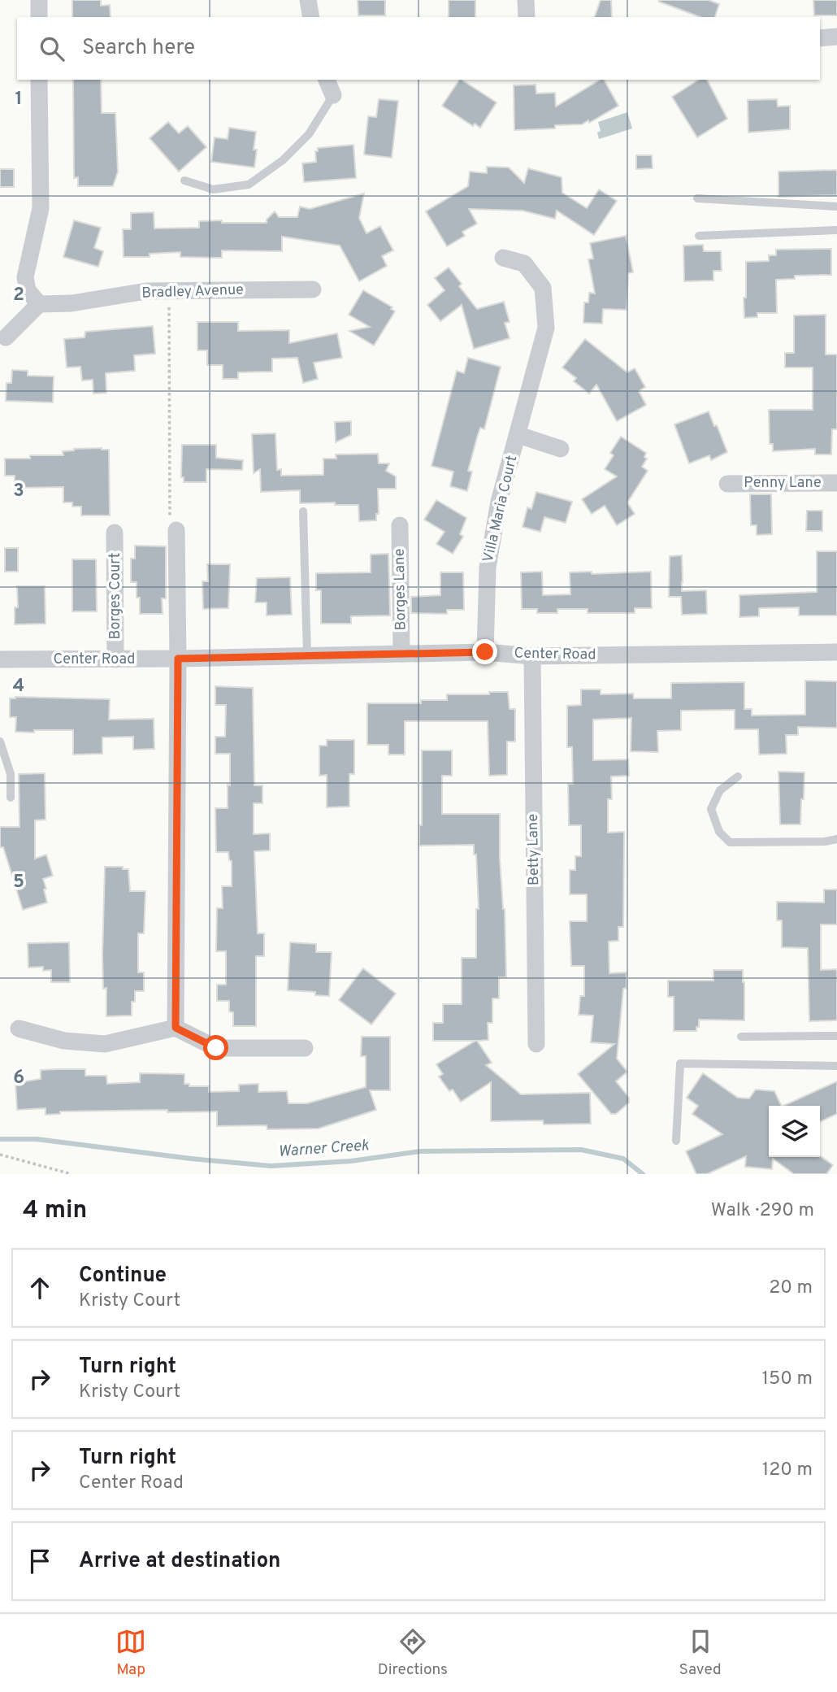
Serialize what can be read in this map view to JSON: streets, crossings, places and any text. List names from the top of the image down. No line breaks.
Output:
{"streets":{"street":["Bradley Avenue","Penny Lane","Villa Maria Court","Borges Lane","Borges Court","Center Road","Betty Lane"]},"crossings":[["Villa Maria Court","Center Road"],["Borges Lane","Center Road"],["Borges Court","Center Road"],["Center Road","Betty Lane"]],"water":["Warner Creek"],"page":{"search":"Search here","heading":["4 min","Walk · 290 m"],"list":[["Continue","Kristy Court","20 m"],["Turn right","Kristy Court","150 m"],["Turn right","Center Road","120 m"],"Arrive at destination"],"nav":["Map","Directions","Saved"]},"grid":{"rows":["1","2","3","4","5","6"]}}
